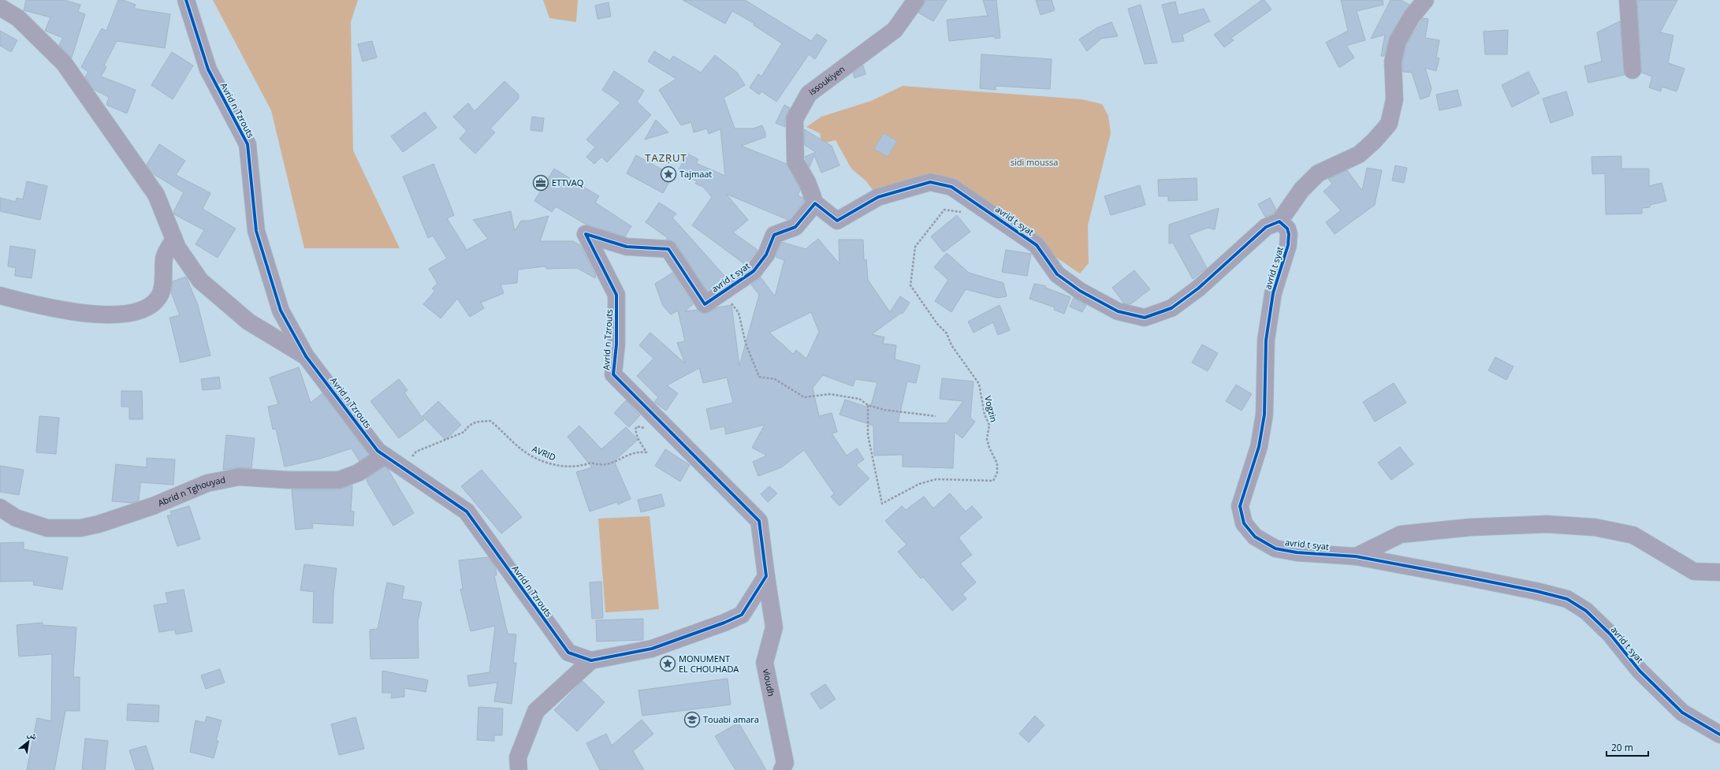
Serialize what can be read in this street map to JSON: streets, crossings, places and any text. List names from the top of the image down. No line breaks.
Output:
{"streets":{"street":["issoukiyen","Avrid n Tzrouts","avrid t syat","Abrid n Tghouyad","vloudh"],"path":["Vogzin","AVRID"]},"crossings":[["issoukiyen","avrid t syat"],["Avrid n Tzrouts","avrid t syat"],["Avrid n Tzrouts","AVRID"],["Avrid n Tzrouts","Abrid n Tghouyad"],["Avrid n Tzrouts","vloudh"]],"districts":["TAZṚUT"],"parks":["sidi moussa"],"places":{"place":["Tajmaat","MONUMENT EL CHOUHADA"],"office":["ETTVAQ"],"school or university":["Touabi amara"]},"scale_bar":"20 m","north":"top right"}
